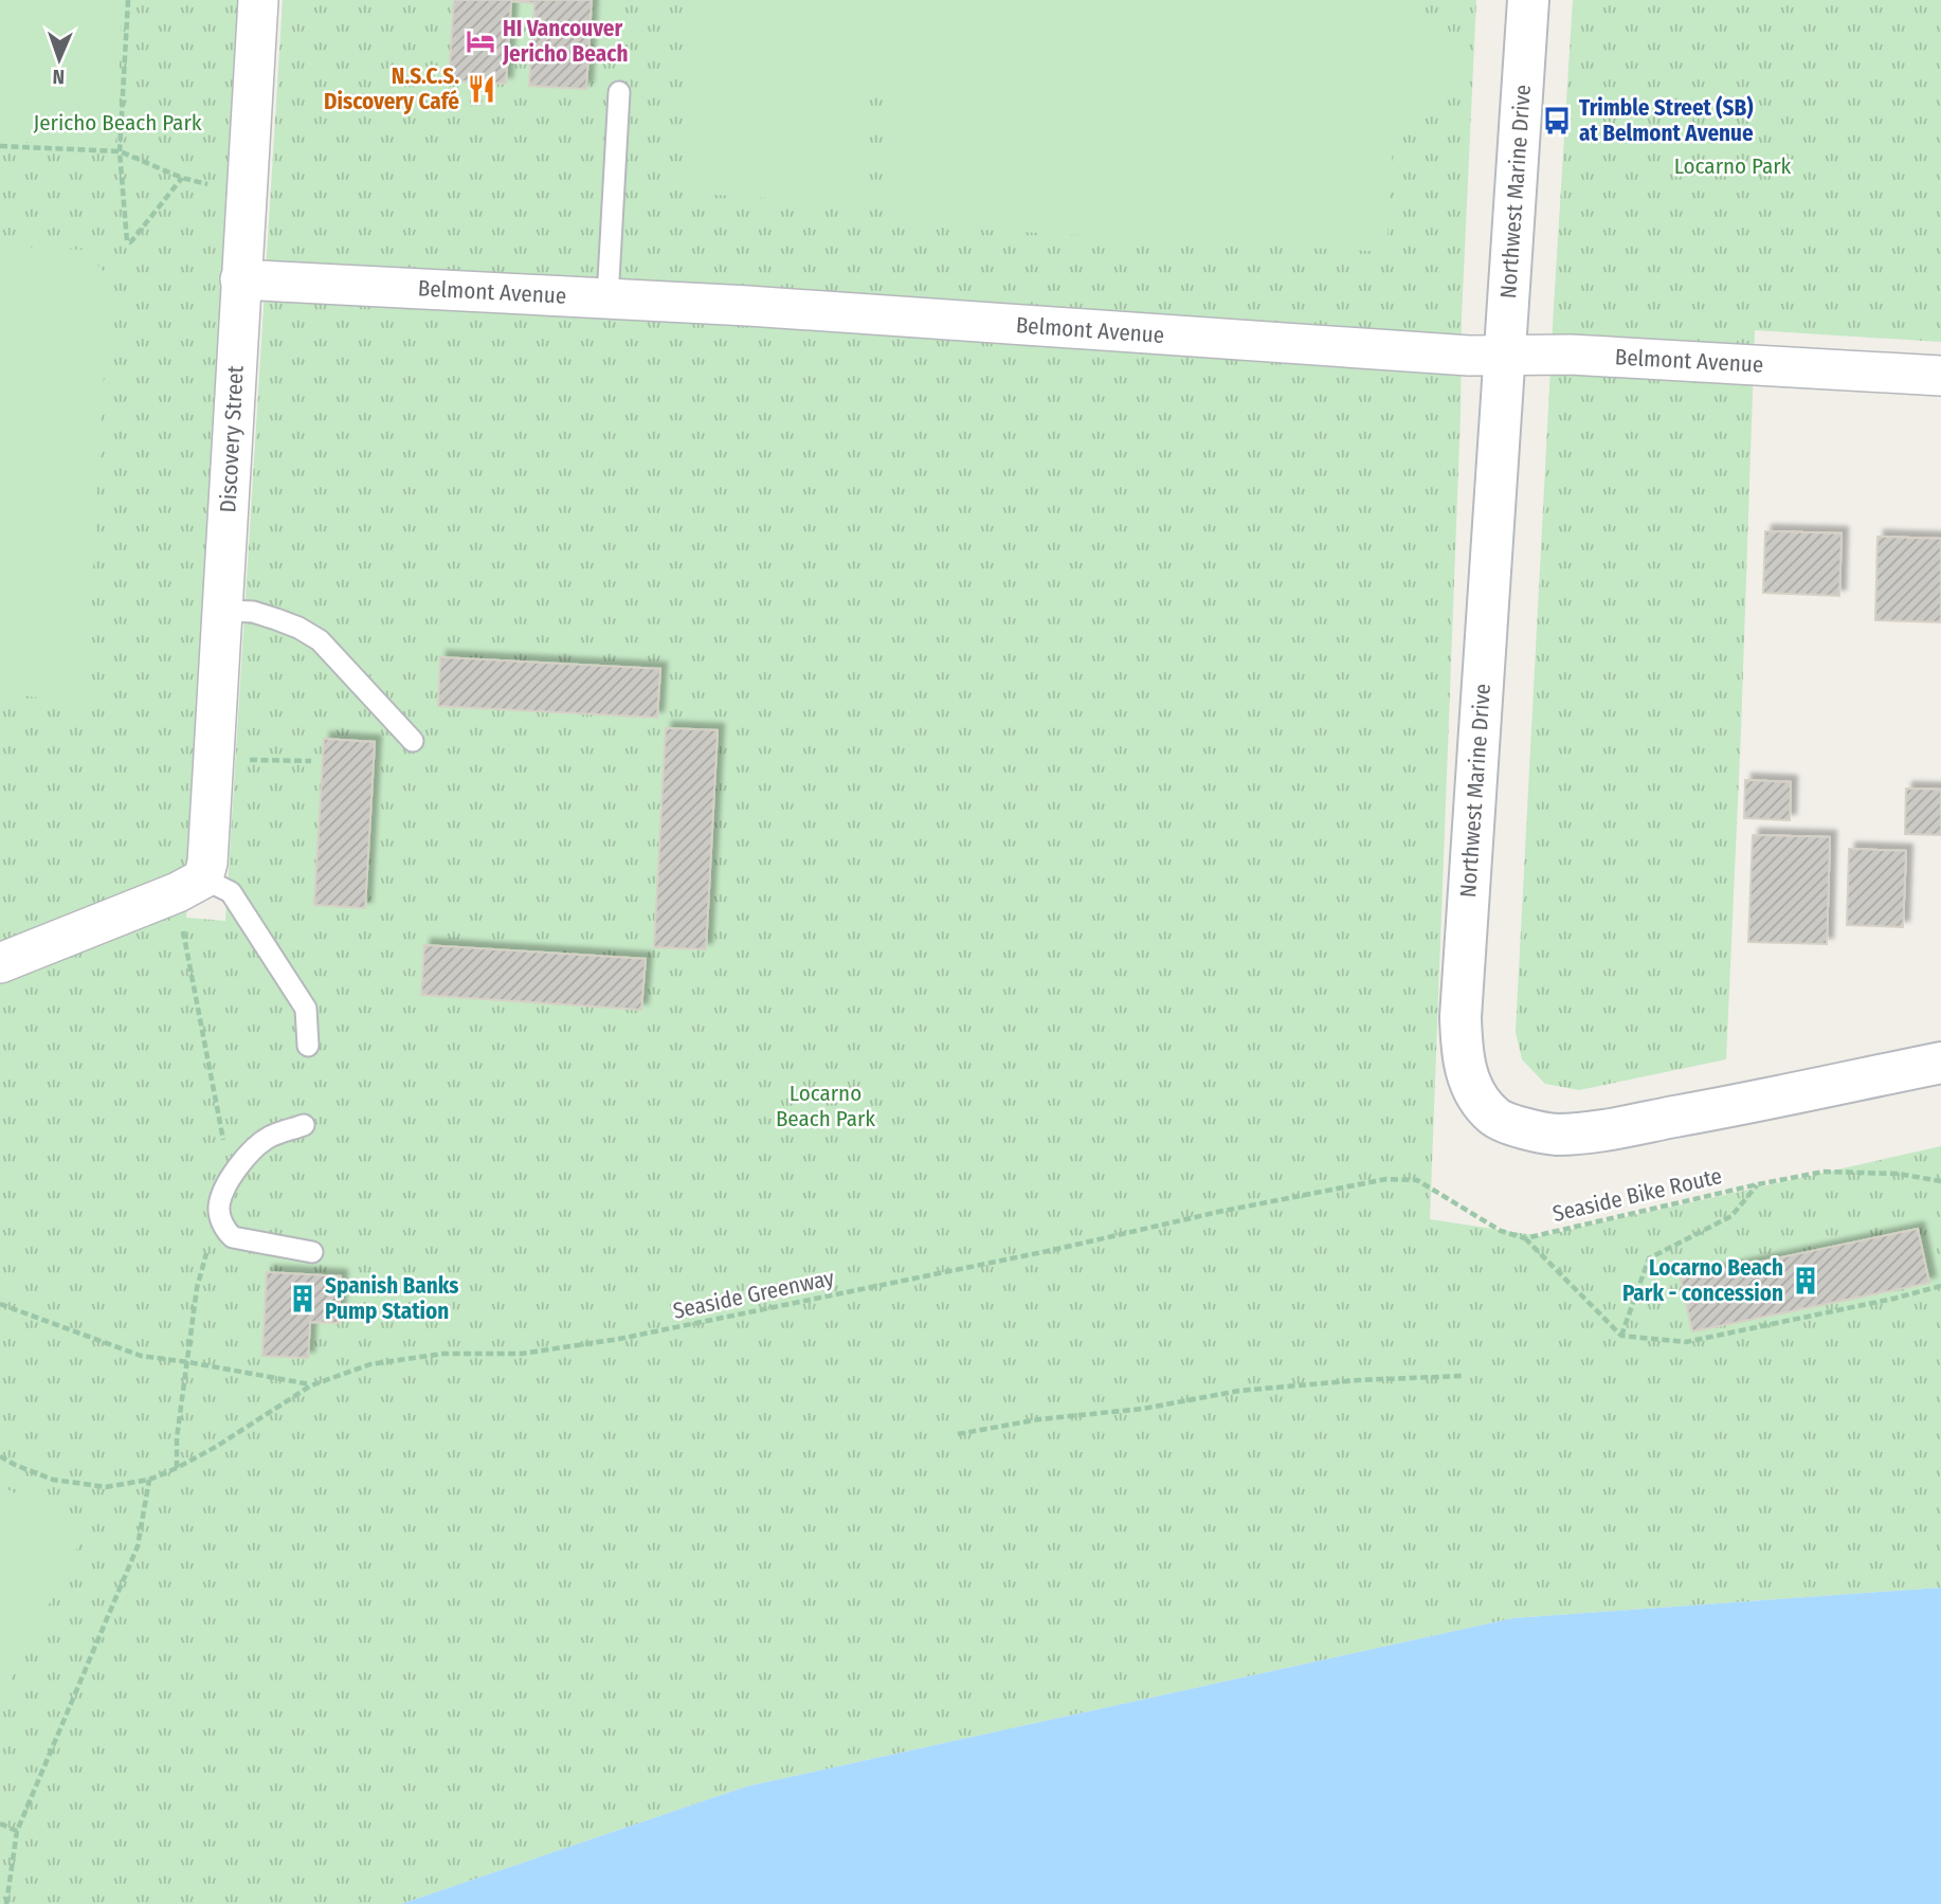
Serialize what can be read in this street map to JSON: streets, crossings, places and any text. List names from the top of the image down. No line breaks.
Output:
{"streets":{"street":["Northwest Marine Drive","Belmont Avenue","Discovery Street"],"path":["Seaside Bike Route","Seaside Greenway"]},"crossings":[["Northwest Marine Drive","Belmont Avenue"],["Belmont Avenue","Discovery Street"],["Seaside Bike Route","Seaside Greenway"]],"parks":["Jericho Beach Park","Locarno Park","Locarno Beach Park"],"places":{"hotel":["HI Vancouver Jericho Beach"],"restaurant":["N.S.C.S. Discovery Café"],"bus stop":["Trimble Street (SB) at Belmont Avenue"],"building":["Locarno Beach Park - concession","Spanish Banks Pump Station"]},"north":"bottom"}
